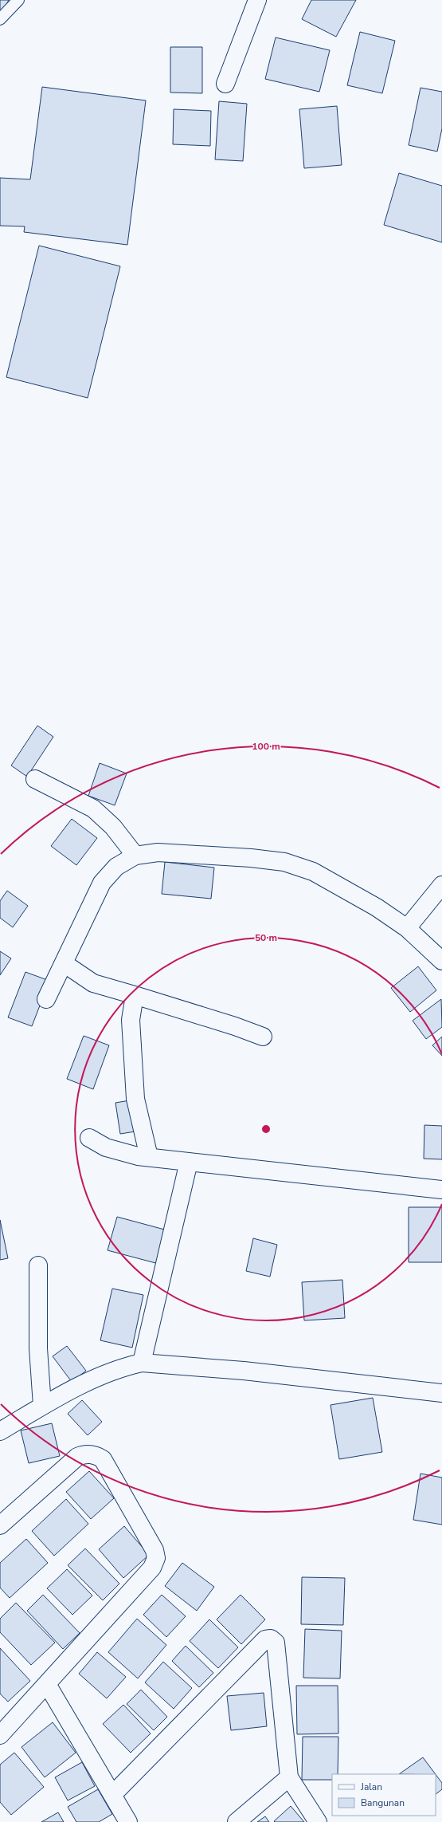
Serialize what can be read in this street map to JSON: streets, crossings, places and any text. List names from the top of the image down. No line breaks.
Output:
{"legend":["Jalan","Bangunan"],"rings":["100 m","50 m"]}
